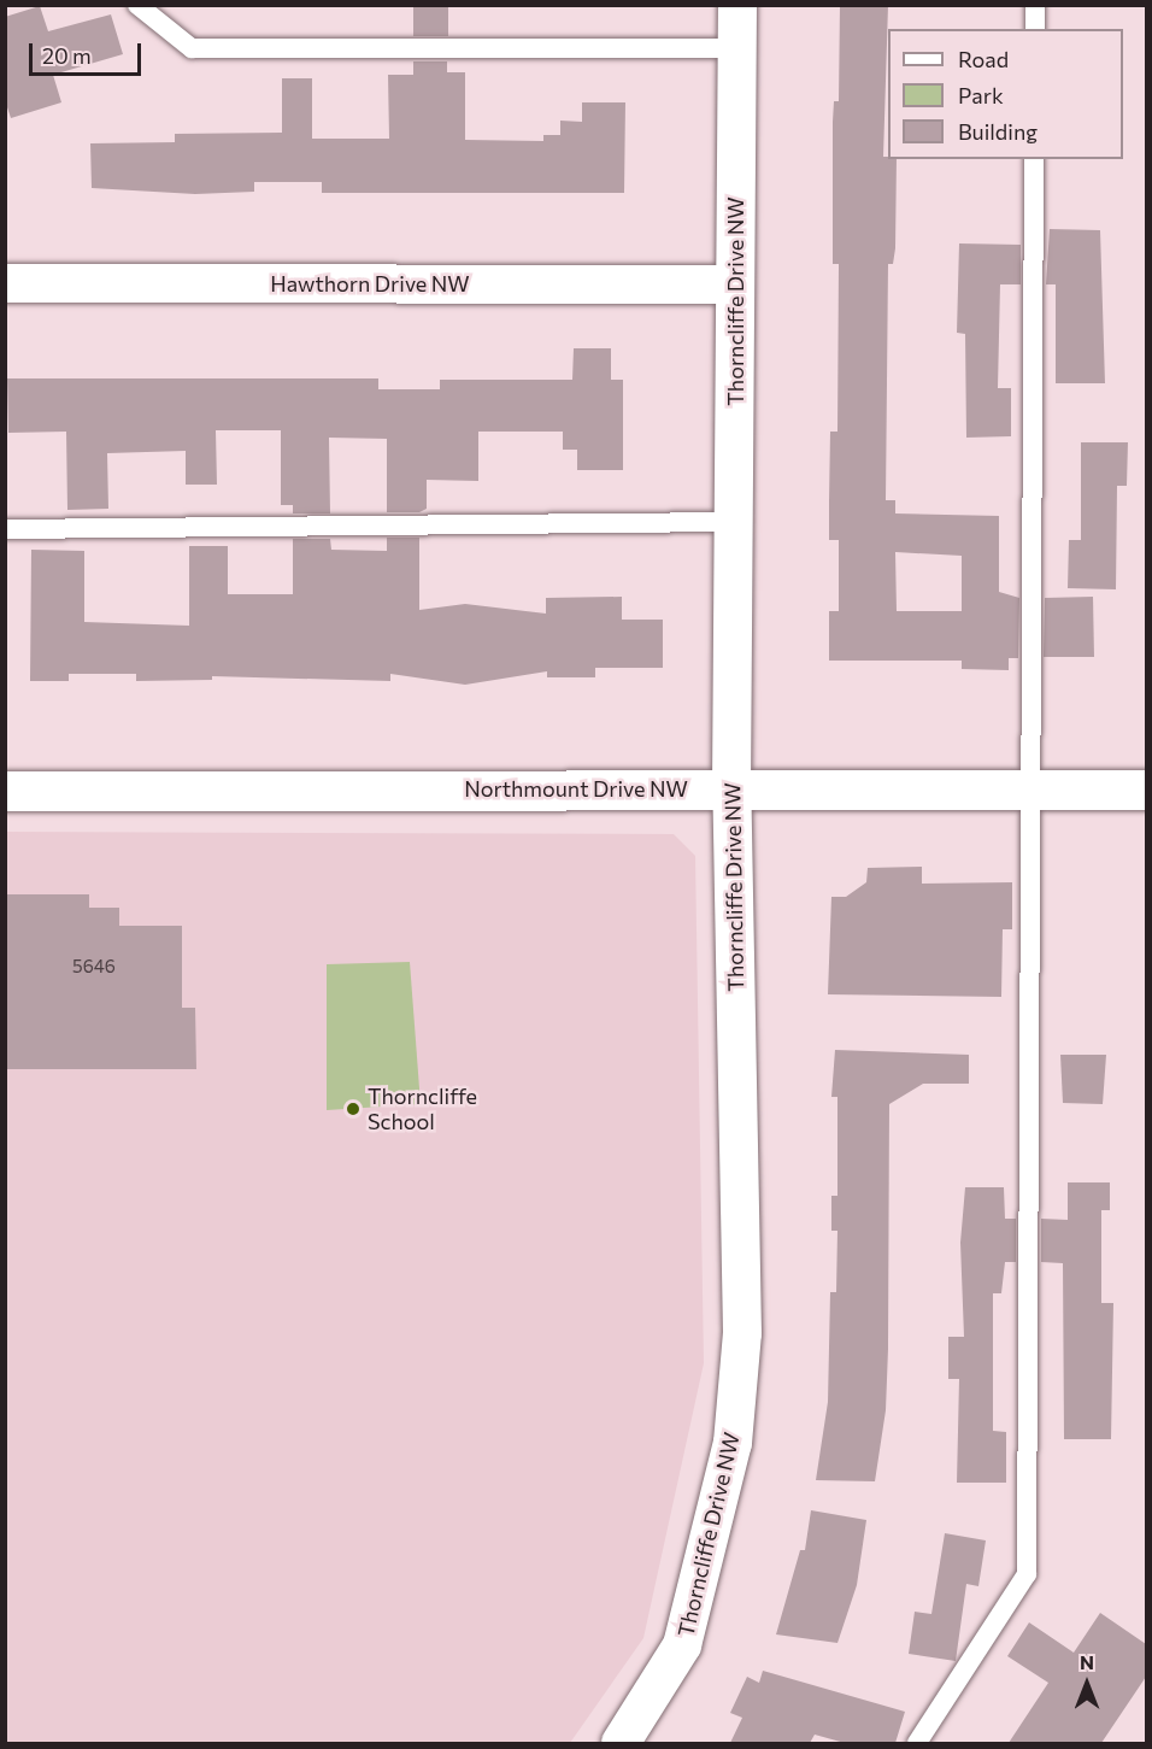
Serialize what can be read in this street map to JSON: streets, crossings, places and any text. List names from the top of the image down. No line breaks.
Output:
{"streets":{"street":["Hawthorn Drive NW","Thorncliffe Drive NW","Northmount Drive NW"]},"crossings":[["Hawthorn Drive NW","Thorncliffe Drive NW"],["Thorncliffe Drive NW","Northmount Drive NW"]],"places":["Thorncliffe School"],"house_numbers":["5646"],"legend":["Road","Park","Building"],"scale_bar":"20 m","north":"top"}
